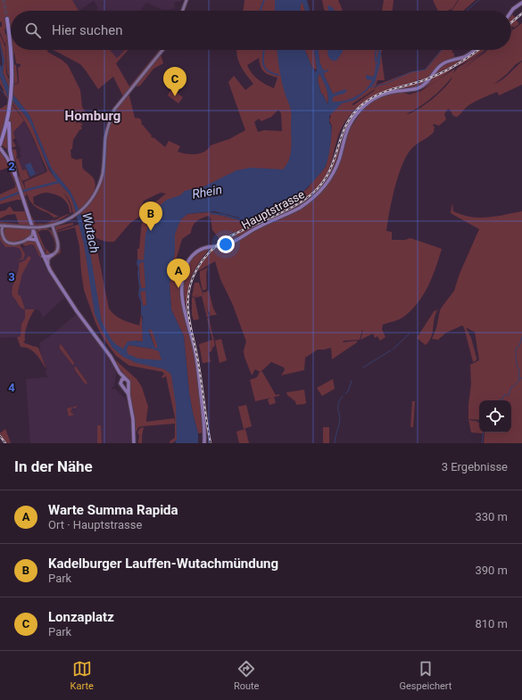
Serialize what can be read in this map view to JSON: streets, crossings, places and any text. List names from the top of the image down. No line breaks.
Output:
{"streets":{"main road":["Hauptstrasse"]},"districts":["Homburg"],"water":["Rhein","Wutach"],"page":{"search":"Hier suchen","pins":["C","B","A"],"heading":["In der Nähe","3 Ergebnisse"],"list":[{"mark":"A","name":"Warte Summa Rapida","note":"Ort · Hauptstrasse","value":"330 m"},{"mark":"B","name":"Kadelburger Lauffen-Wutachmündung","note":"Park","value":"390 m"},{"mark":"C","name":"Lonzaplatz","note":"Park","value":"810 m"}],"nav":["Karte","Route","Gespeichert"]},"grid":{"rows":["2","3","4"]}}
